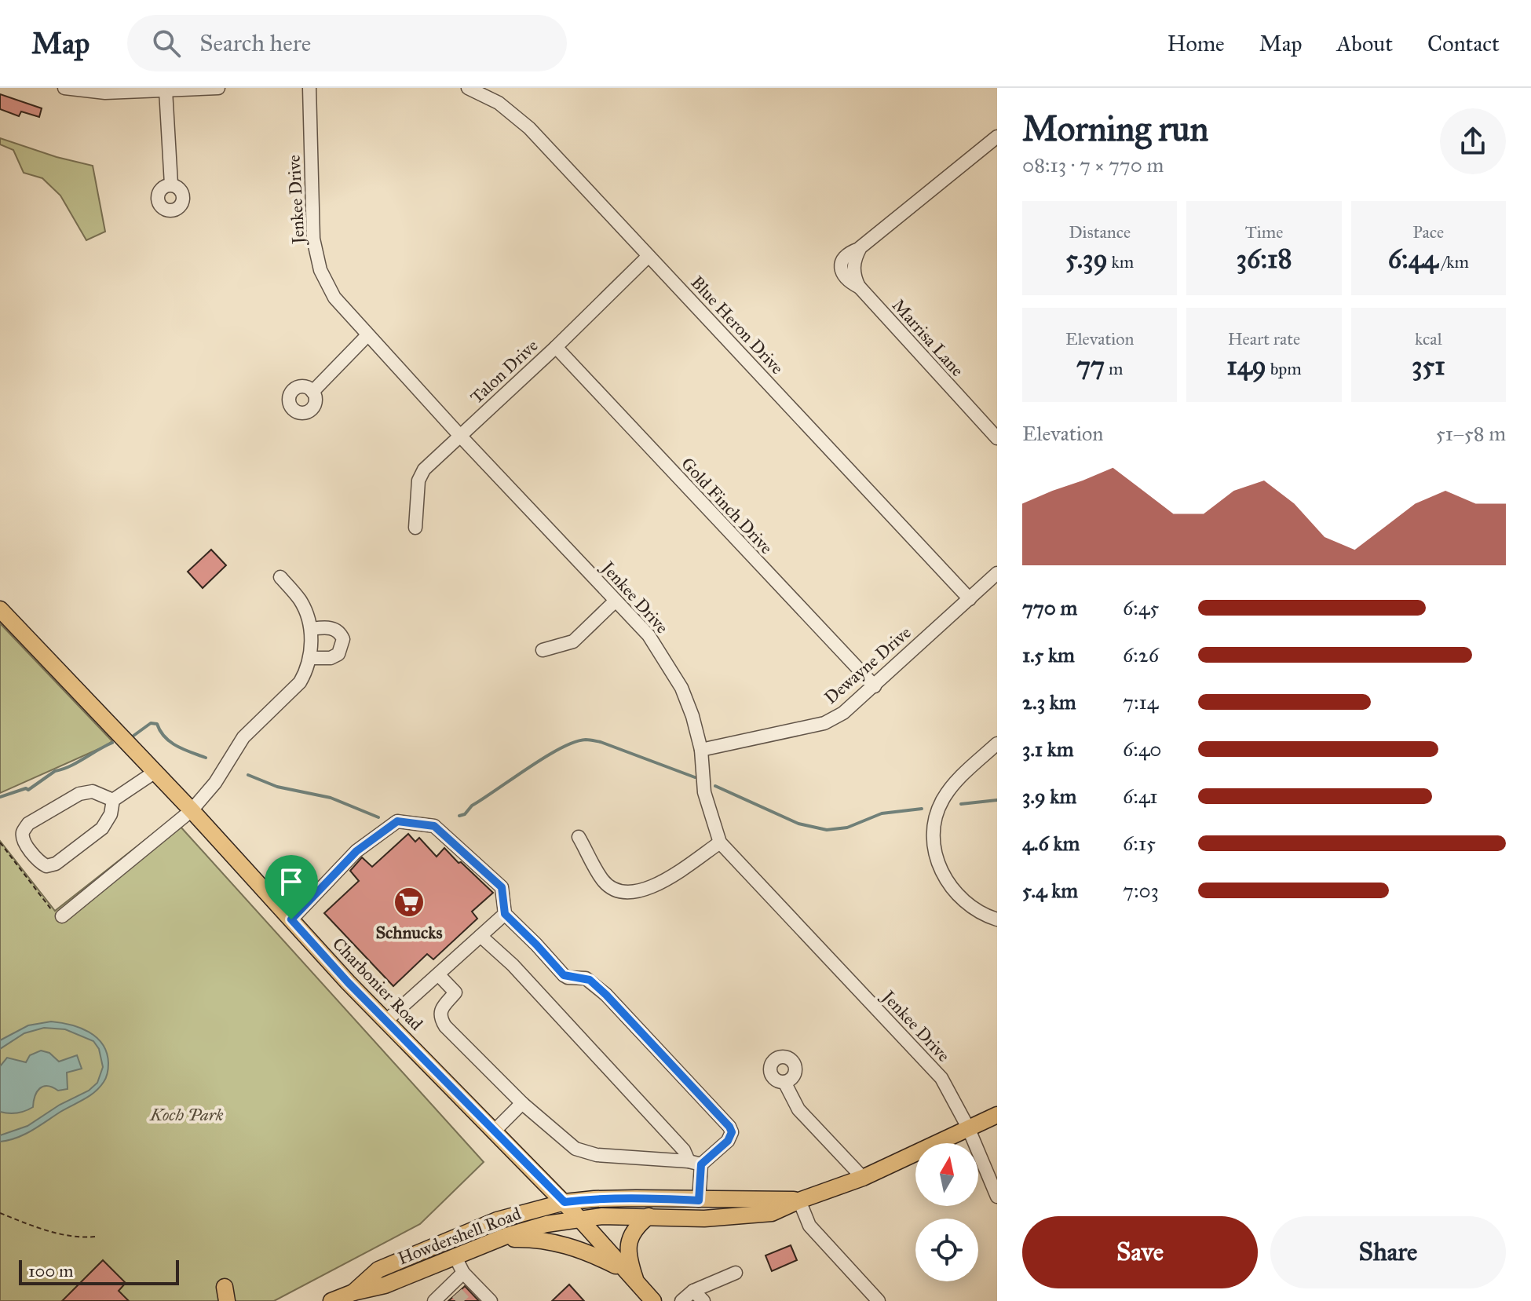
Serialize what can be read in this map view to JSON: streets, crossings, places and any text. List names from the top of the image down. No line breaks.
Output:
{"streets":{"main road":["Charbonier Road","Howdershell Road"],"street":["Jenkee Drive","Blue Heron Drive","Marrisa Lane","Talon Drive","Gold Finch Drive","Dewayne Drive"]},"crossings":[["Jenkee Drive","Talon Drive"],["Jenkee Drive","Dewayne Drive"],["Jenkee Drive","Howdershell Road"],["Blue Heron Drive","Talon Drive"],["Blue Heron Drive","Dewayne Drive"],["Talon Drive","Gold Finch Drive"],["Gold Finch Drive","Dewayne Drive"],["Charbonier Road","Howdershell Road"]],"parks":["Koch Park"],"places":{"supermarket":["Schnucks"]},"scale_bar":"100 m","north":"top","page":{"header":"Map","search":"Search here","nav":["Home","Map","About","Contact"],"heading":["Morning run","08:13 · 7 × 770 m"],"stats":[["Distance","5.39 km"],["Time","36:18"],["Pace","6:44 /km"],["Elevation","77 m"],["Heart rate","149 bpm"],["kcal","351"]],"chart":["Elevation","51–58 m"],"list":[{"name":"770 m","note":"6:45"},{"name":"1.5 km","note":"6:26"},{"name":"2.3 km","note":"7:14"},{"name":"3.1 km","note":"6:40"},{"name":"3.9 km","note":"6:41"},{"name":"4.6 km","note":"6:15"},{"name":"5.4 km","note":"7:03"}],"buttons":["Save","Share"],"scale":"100 m"}}
